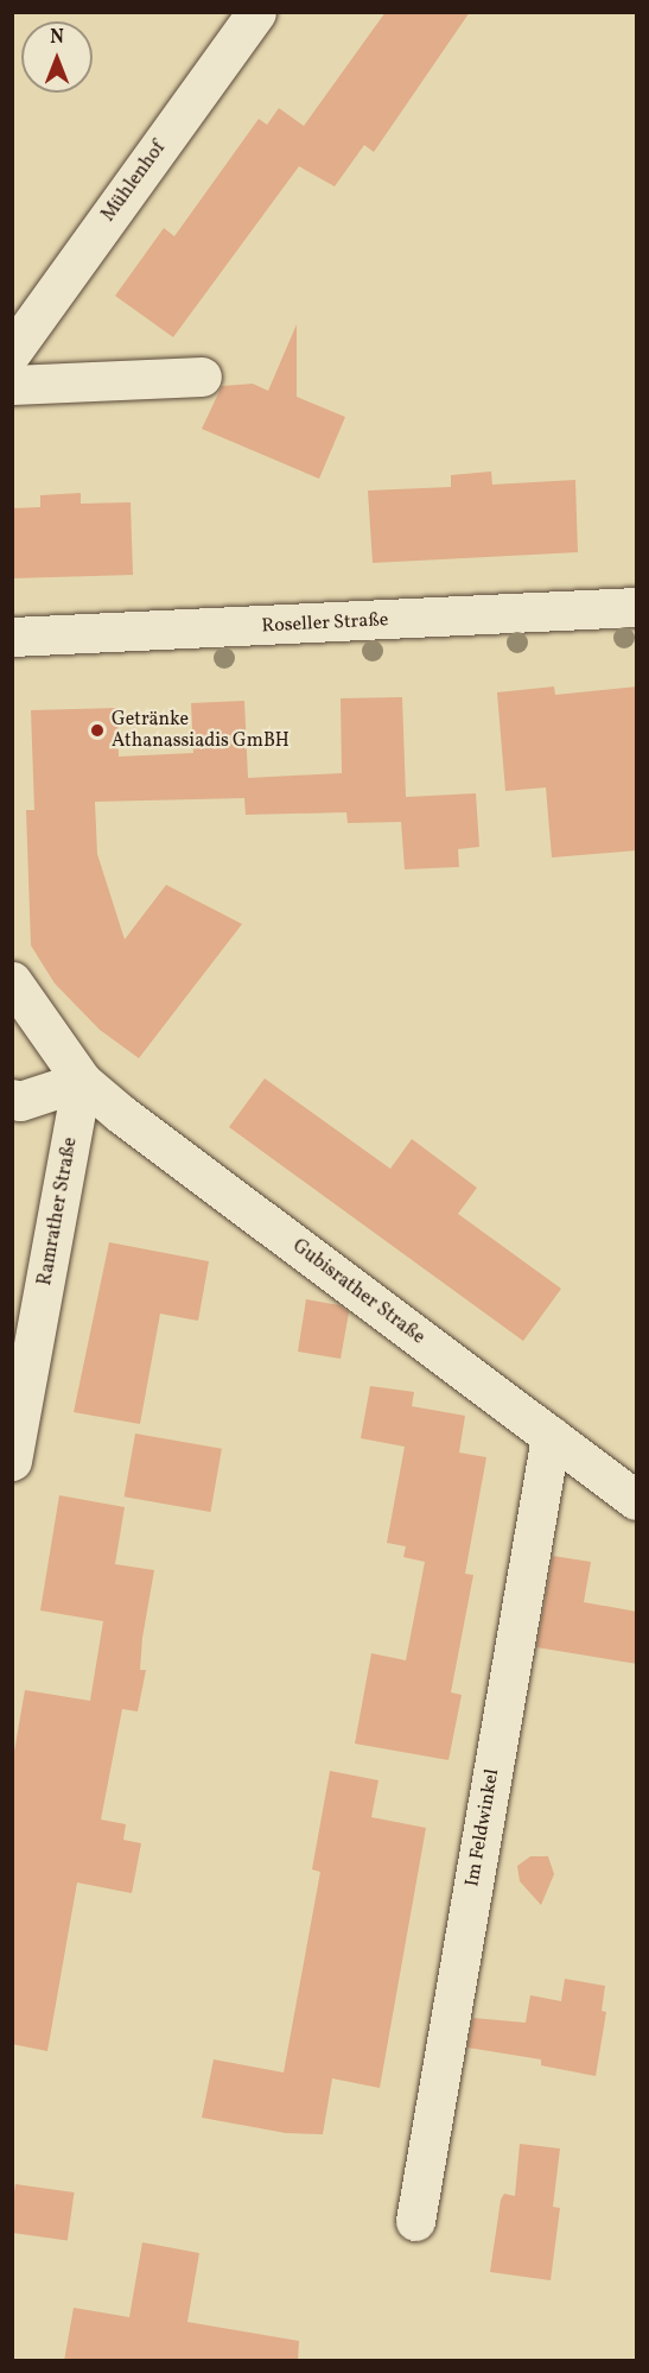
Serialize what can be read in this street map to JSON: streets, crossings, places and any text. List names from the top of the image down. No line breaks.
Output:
{"streets":{"street":["Mühlenhof","Roseller Straße","Ramrather Straße","Gubisrather Straße","Im Feldwinkel"]},"crossings":[["Ramrather Straße","Gubisrather Straße"],["Gubisrather Straße","Im Feldwinkel"]],"places":["Getränke Athanassiadis GmBH"],"north":"top"}
